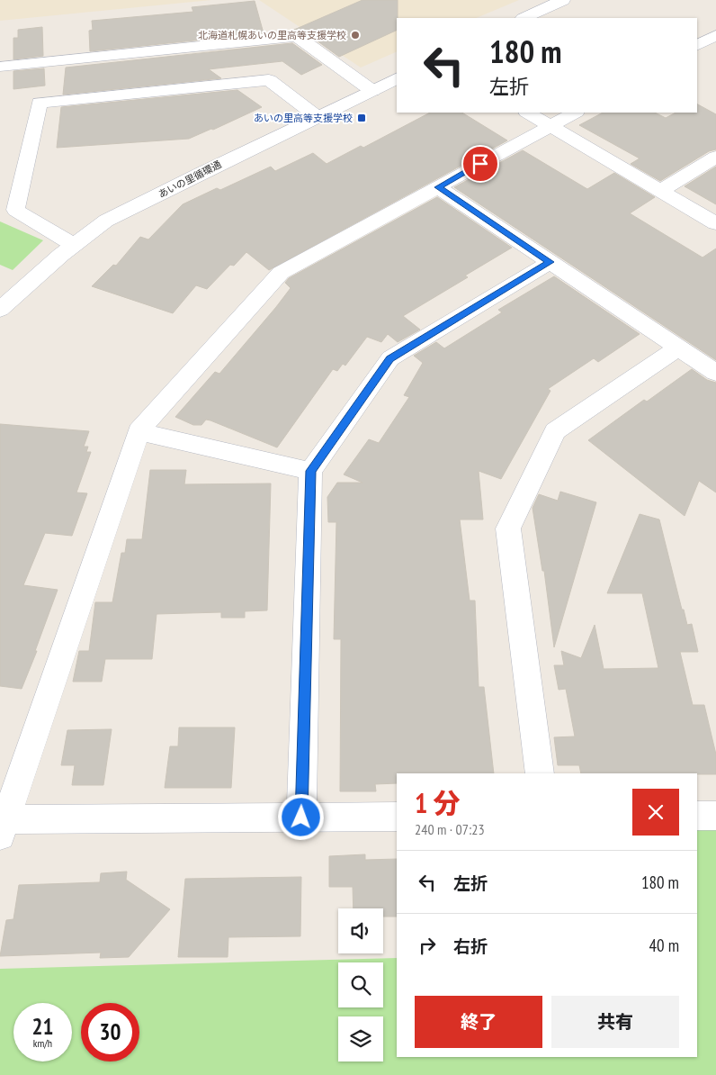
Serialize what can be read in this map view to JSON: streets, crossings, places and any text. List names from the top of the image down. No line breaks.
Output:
{"streets":{"street":["あいの里循環通"]},"places":{"other":["北海道札幌あいの里高等支援学校"],"transit":["あいの里高等支援学校"]},"page":{"turn":["180 m","左折"],"heading":["1 分","240 m · 07:23"],"list":[{"name":"左折","value":"180 m"},{"name":"右折","value":"40 m"}],"buttons":["終了","共有"],"speed":"21 km/h","limit":"30"}}
